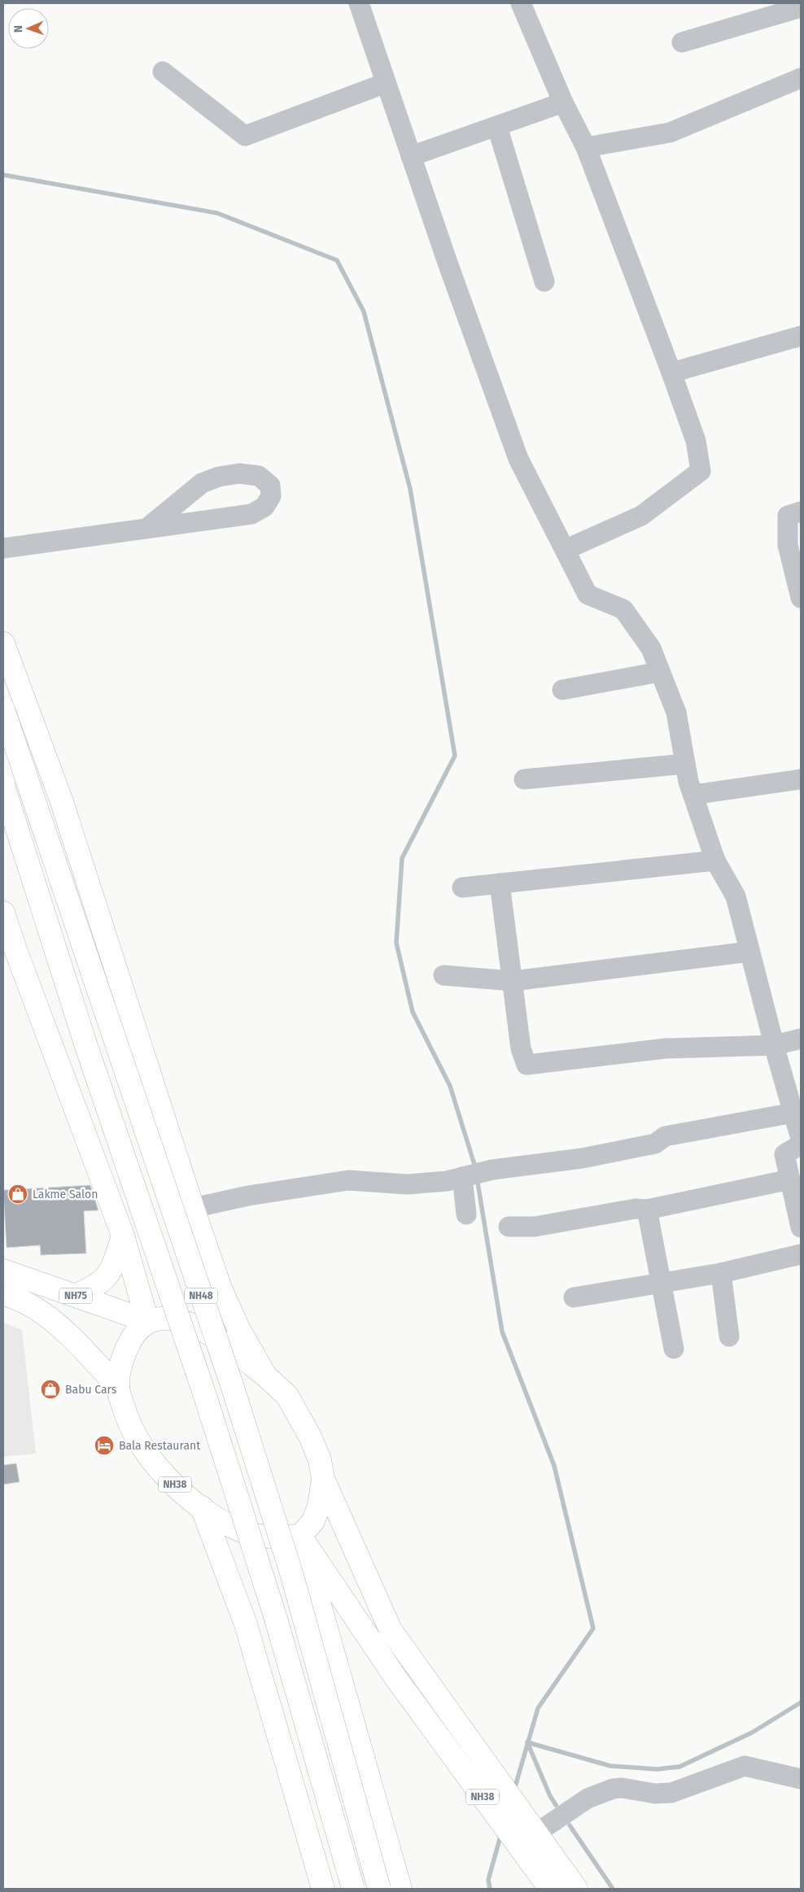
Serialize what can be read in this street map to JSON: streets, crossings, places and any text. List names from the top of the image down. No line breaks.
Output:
{"streets":{"highway":["NH75","NH48","NH38"]},"crossings":[["NH75","NH38"]],"places":{"shop":["Lakme Salon","Babu Cars"],"hotel":["Bala Restaurant"]},"north":"left"}
